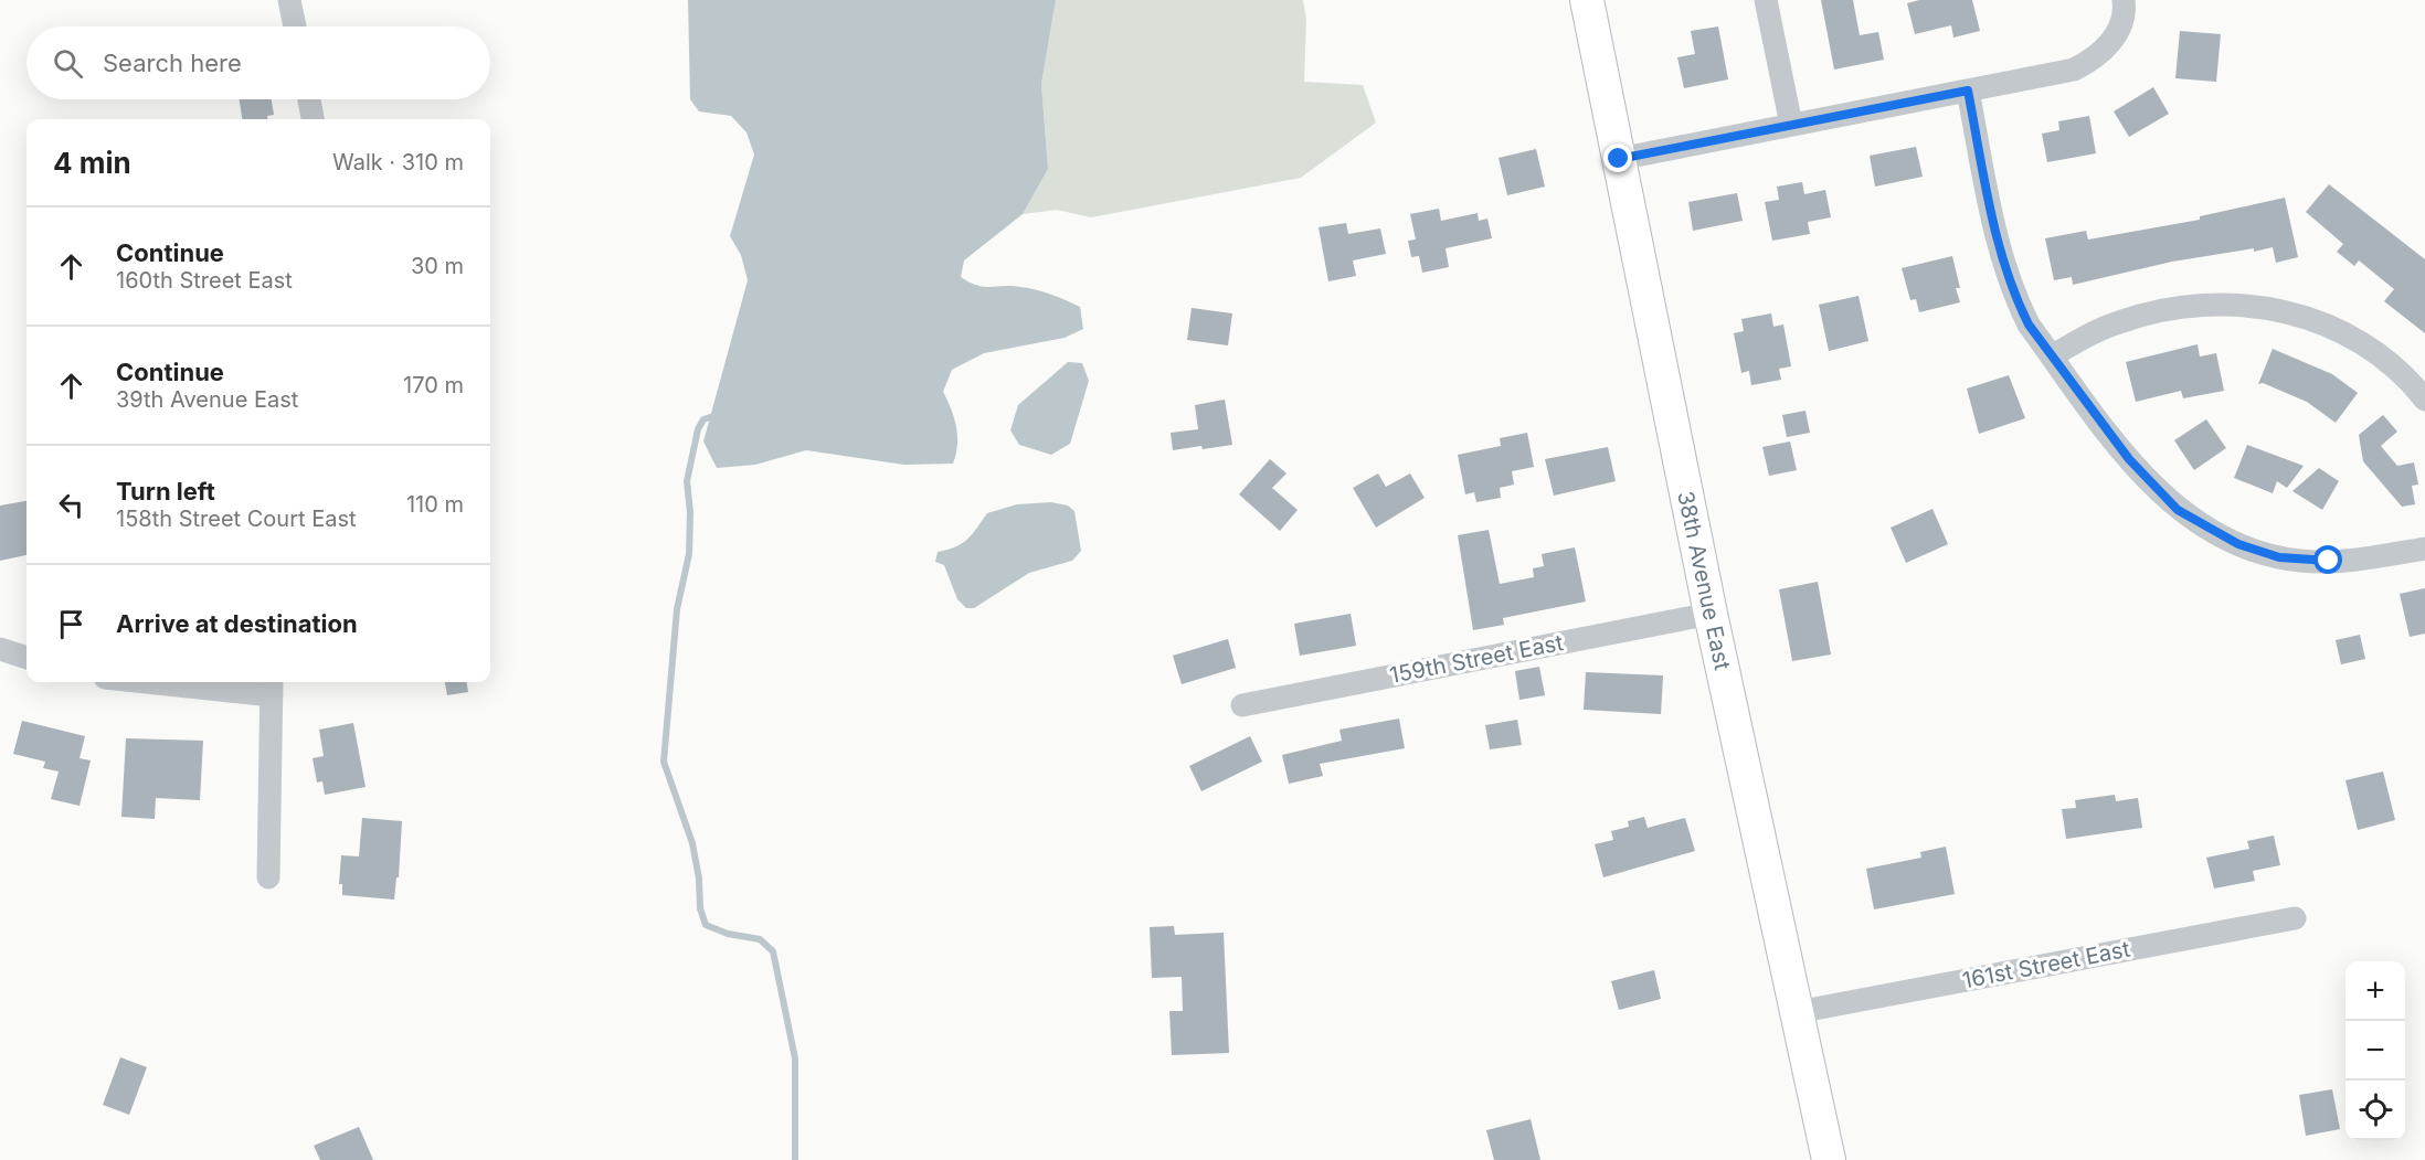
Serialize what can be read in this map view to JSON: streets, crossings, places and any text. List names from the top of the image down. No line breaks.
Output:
{"streets":{"street":["38th Avenue East","159th Street East","161st Street East"]},"crossings":[["38th Avenue East","159th Street East"],["38th Avenue East","161st Street East"]],"page":{"search":"Search here","heading":["4 min","Walk · 310 m"],"list":[["Continue","160th Street East","30 m"],["Continue","39th Avenue East","170 m"],["Turn left","158th Street Court East","110 m"],"Arrive at destination"],"map_buttons":["+","−"]}}
